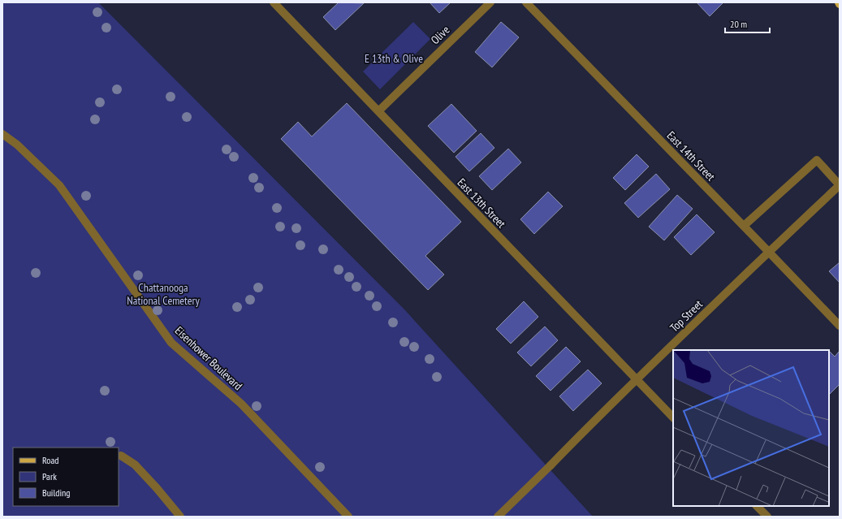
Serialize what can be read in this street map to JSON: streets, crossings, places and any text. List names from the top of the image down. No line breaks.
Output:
{"streets":{"street":["Olive","East 14th Street","East 13th Street","Top Street","Eisenhower Boulevard"]},"crossings":[["Olive","East 13th Street"],["East 14th Street","Top Street"],["East 13th Street","Top Street"]],"parks":["E 13th & Olive","Chattanooga National Cemetery"],"legend":["Road","Park","Building"],"scale_bar":"20 m"}
